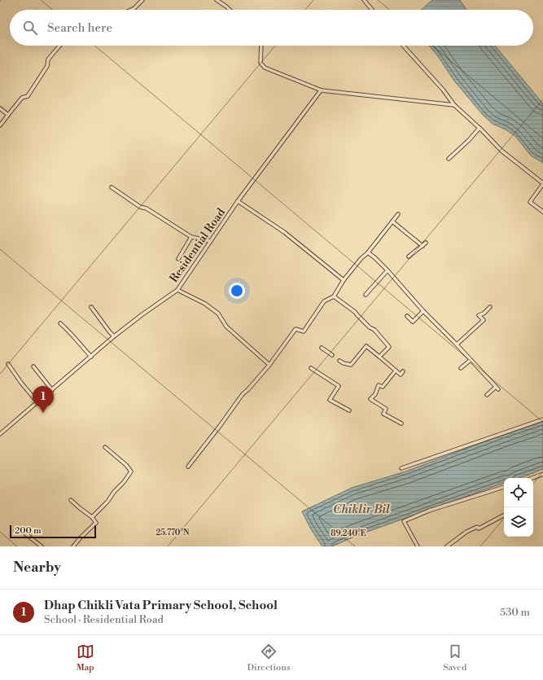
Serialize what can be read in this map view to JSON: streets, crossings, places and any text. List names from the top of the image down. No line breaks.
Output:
{"streets":{"street":["Residential Road"]},"water":["Chiklir Bil"],"scale_bar":"200 m","page":{"search":"Search here","pins":"1","scale":"200 m","heading":"Nearby","list":[{"mark":"1","name":"Dhap Chikli Vata Primary School, School","note":"School · Residential Road","value":"530 m"}],"nav":["Map","Directions","Saved"]},"coordinates":["25.770°N","89.240°E"]}
